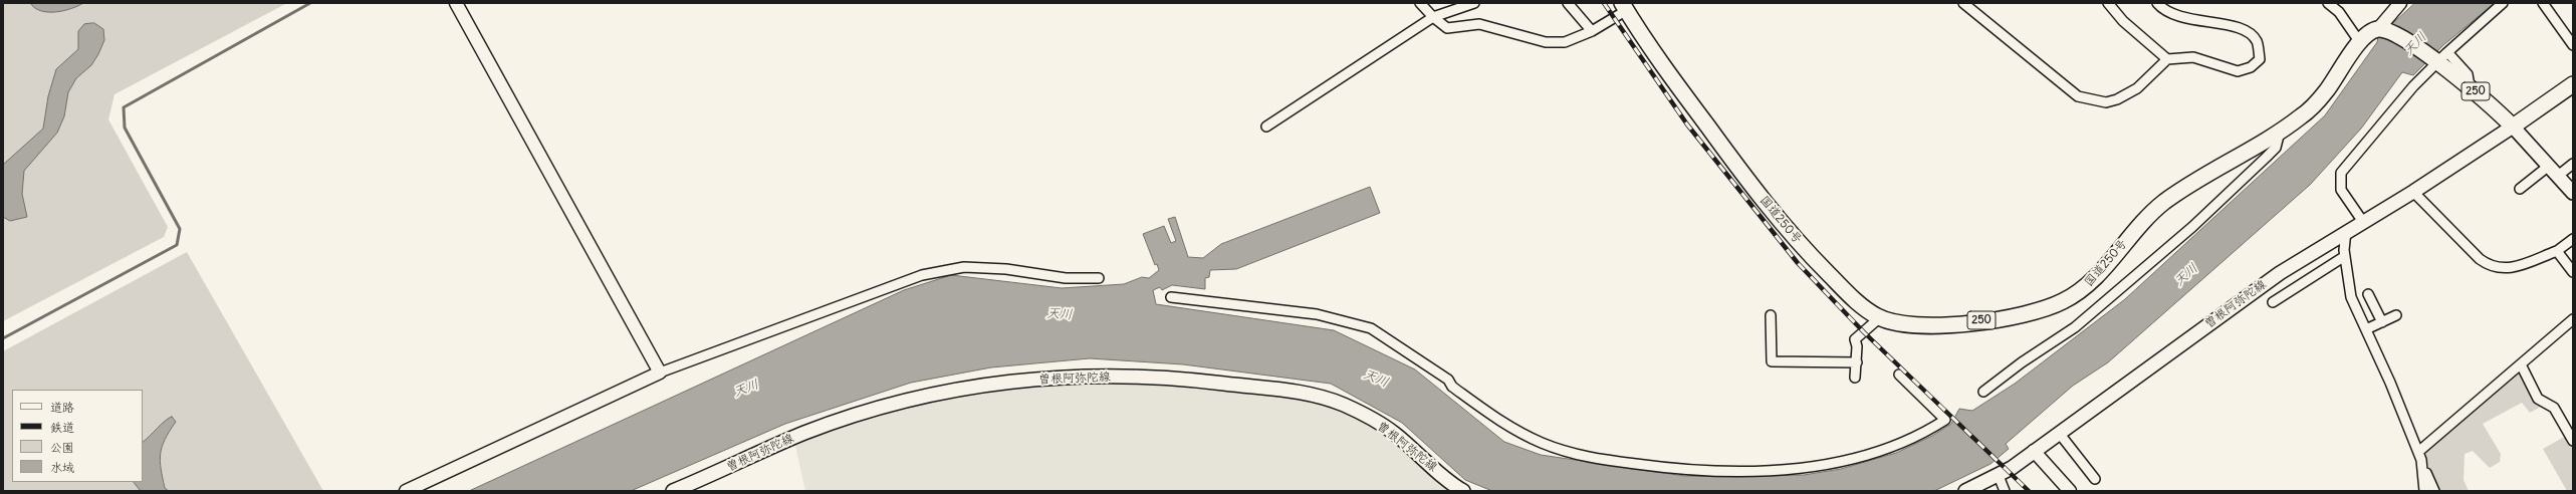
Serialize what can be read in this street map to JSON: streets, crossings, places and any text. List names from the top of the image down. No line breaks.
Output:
{"streets":{"highway":["250","国道250号"],"main road":["曽根阿弥陀線"]},"crossings":[["250","国道250号"],["250","曽根阿弥陀線"]],"water":["天川"],"legend":["道路","鉄道","公園","水域"]}
